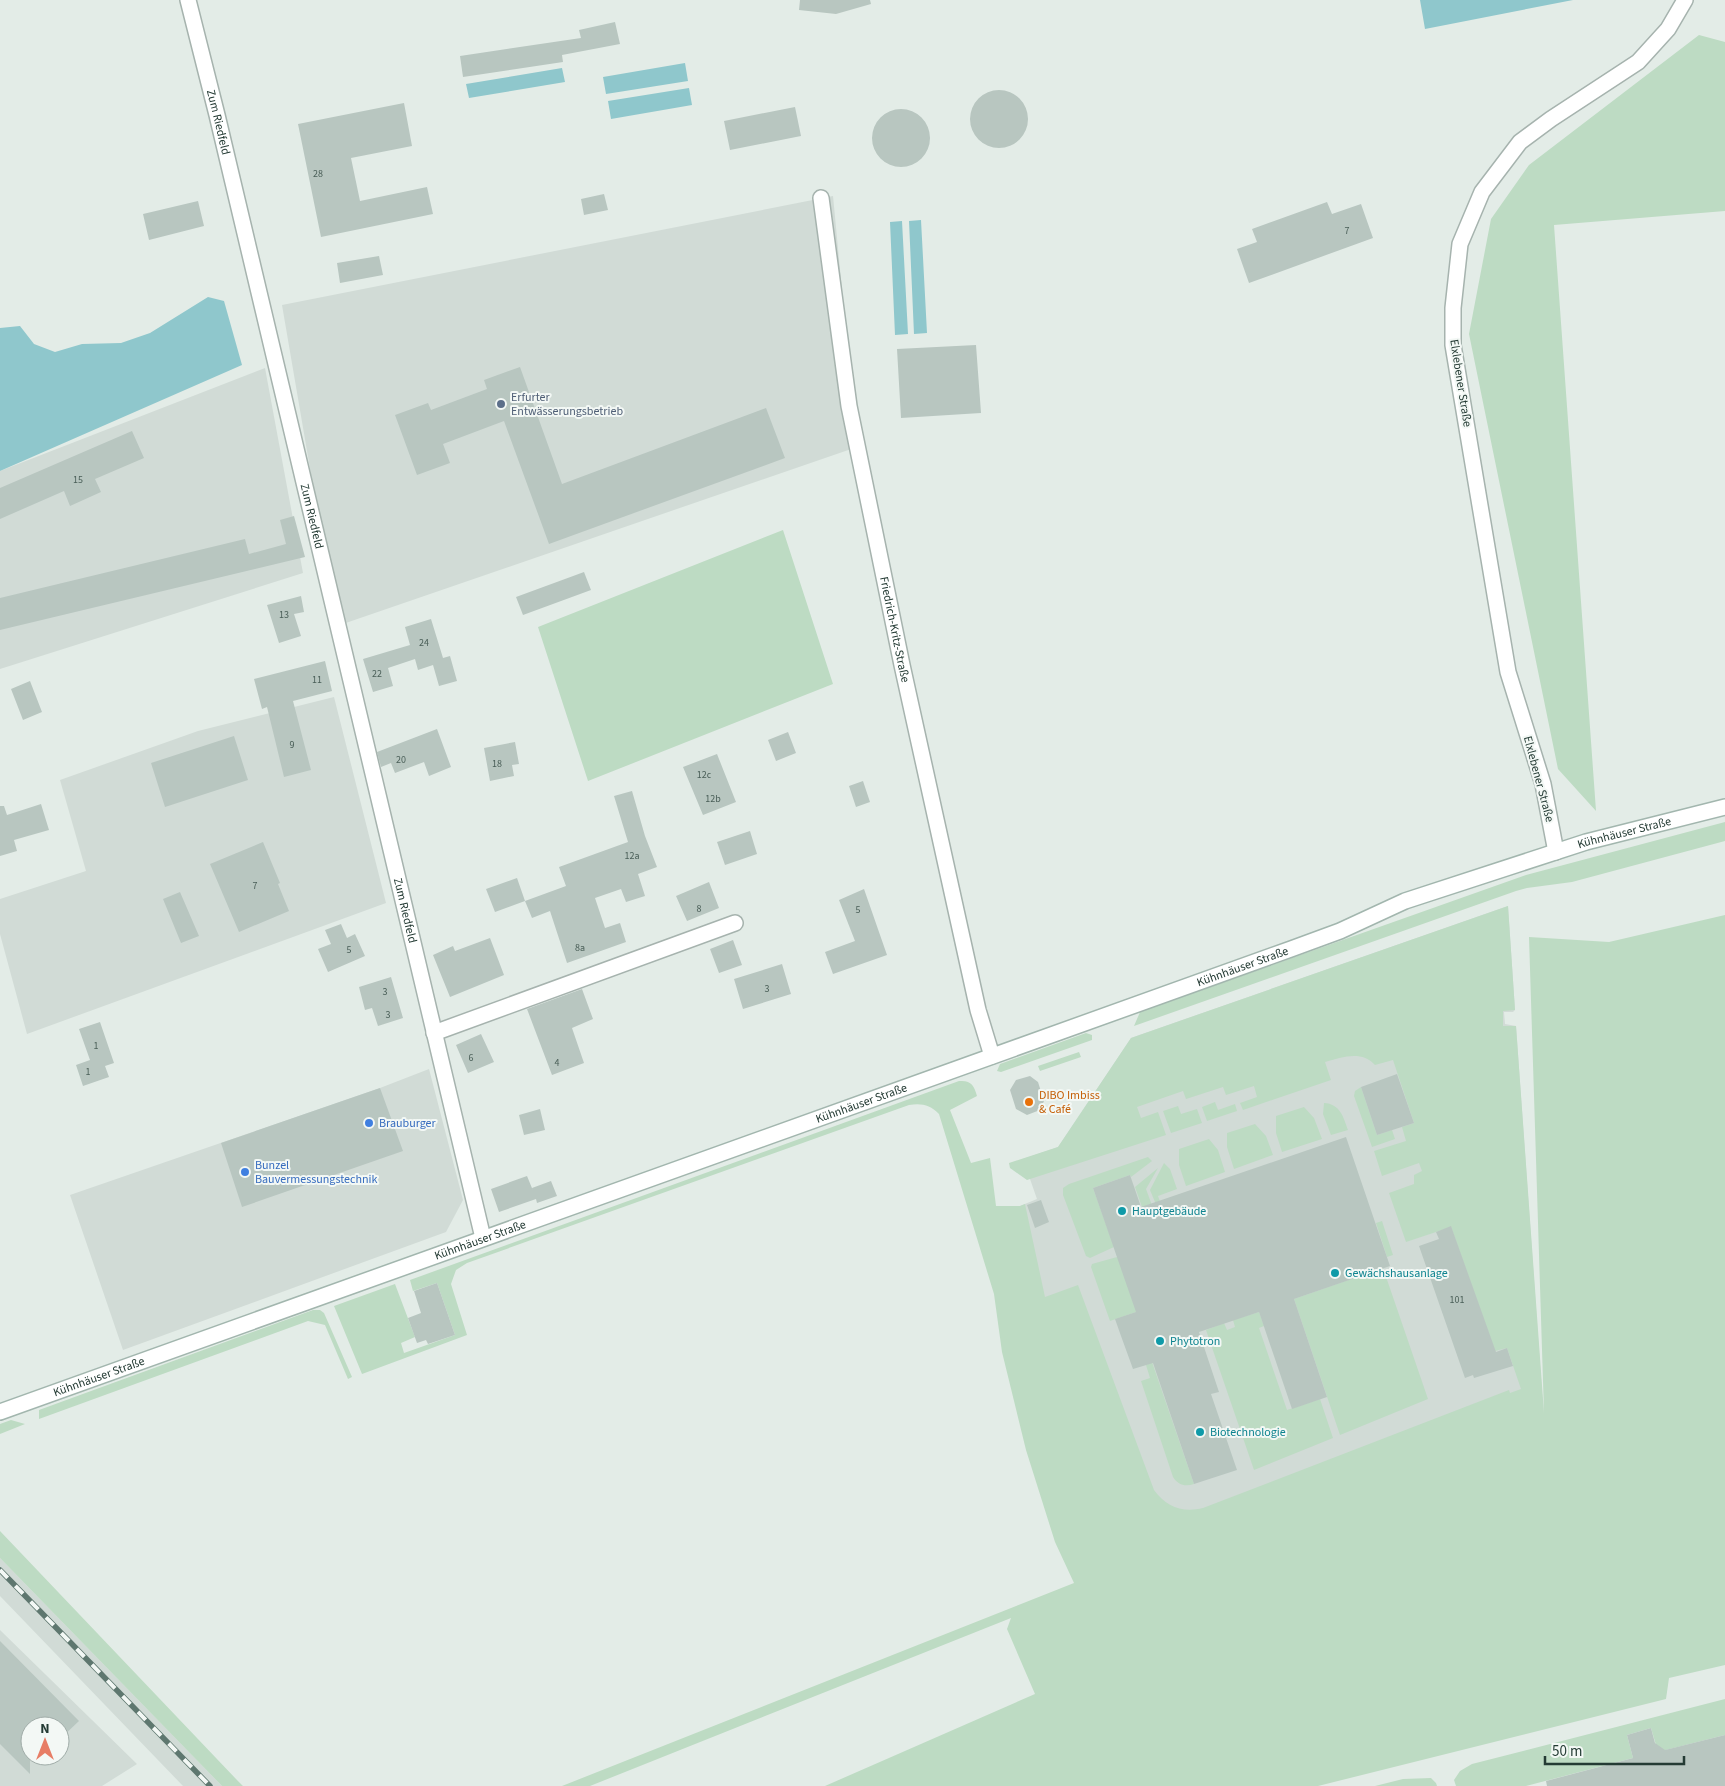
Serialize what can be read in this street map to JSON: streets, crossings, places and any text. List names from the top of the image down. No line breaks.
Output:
{"streets":{"street":["Zum Riedfeld","Elxlebener Straße","Friedrich-Kritz-Straße","Kühnhäuser Straße"]},"crossings":[["Zum Riedfeld","Kühnhäuser Straße"],["Elxlebener Straße","Kühnhäuser Straße"],["Friedrich-Kritz-Straße","Kühnhäuser Straße"]],"places":["Erfurter Entwässerungsbetrieb","DIBO Imbiss & Café","Brauburger","Bunzel Bauvermessungstechnik","Hauptgebäude","Gewächshausanlage","Phytotron","Biotechnologie"],"house_numbers":["28","7","15","13","24","22","11","9","20","18","12c","12b","12a","7","8","5","8a","5","3","3","3","1","6","4","1","101"],"scale_bar":"50 m","north":"top"}
